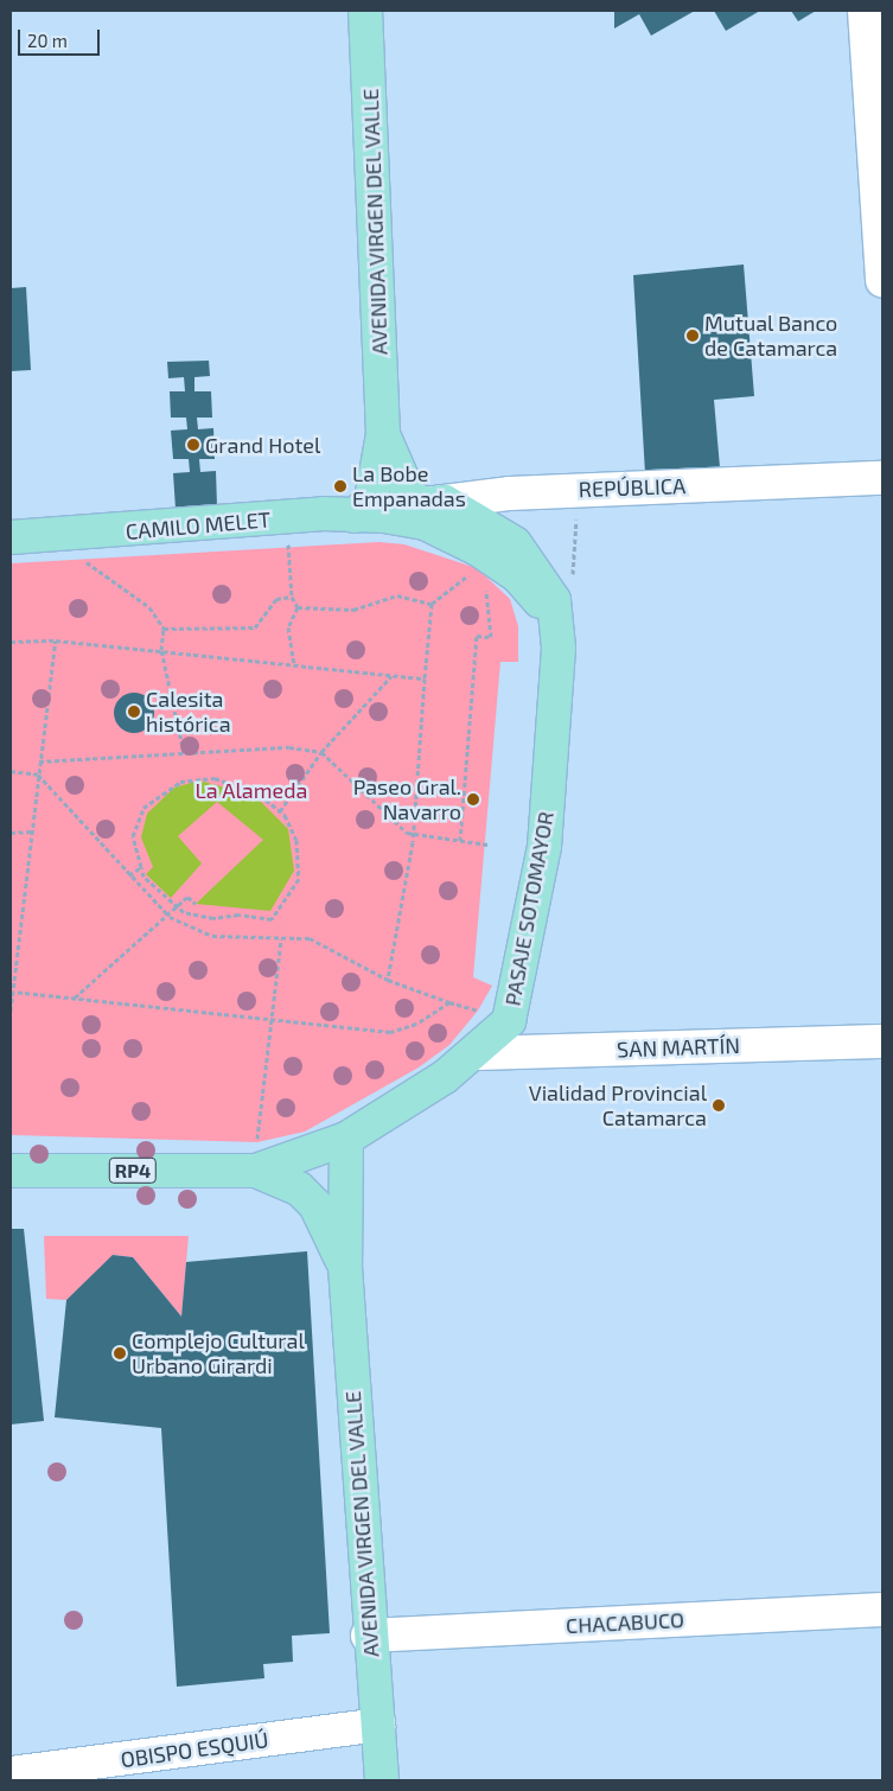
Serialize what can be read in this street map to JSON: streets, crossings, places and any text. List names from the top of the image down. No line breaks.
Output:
{"streets":{"main road":["AVENIDA VIRGEN DEL VALLE","CAMILO MELET","PASAJE SOTOMAYOR","RP4"],"street":["REPÚBLICA","SAN MARTÍN","CHACABUCO","OBISPO ESQUIÚ"]},"crossings":[["AVENIDA VIRGEN DEL VALLE","REPÚBLICA"],["AVENIDA VIRGEN DEL VALLE","CAMILO MELET"],["AVENIDA VIRGEN DEL VALLE","PASAJE SOTOMAYOR"],["AVENIDA VIRGEN DEL VALLE","RP4"],["AVENIDA VIRGEN DEL VALLE","CHACABUCO"],["AVENIDA VIRGEN DEL VALLE","OBISPO ESQUIÚ"],["REPÚBLICA","CAMILO MELET"],["REPÚBLICA","PASAJE SOTOMAYOR"],["PASAJE SOTOMAYOR","SAN MARTÍN"],["PASAJE SOTOMAYOR","RP4"]],"parks":["La Alameda"],"places":["Mutual Banco de Catamarca","Grand Hotel","La Bobe Empanadas","Calesita histórica","Paseo Gral. Navarro","Vialidad Provincial Catamarca","Complejo Cultural Urbano Girardi"],"scale_bar":"20 m"}
